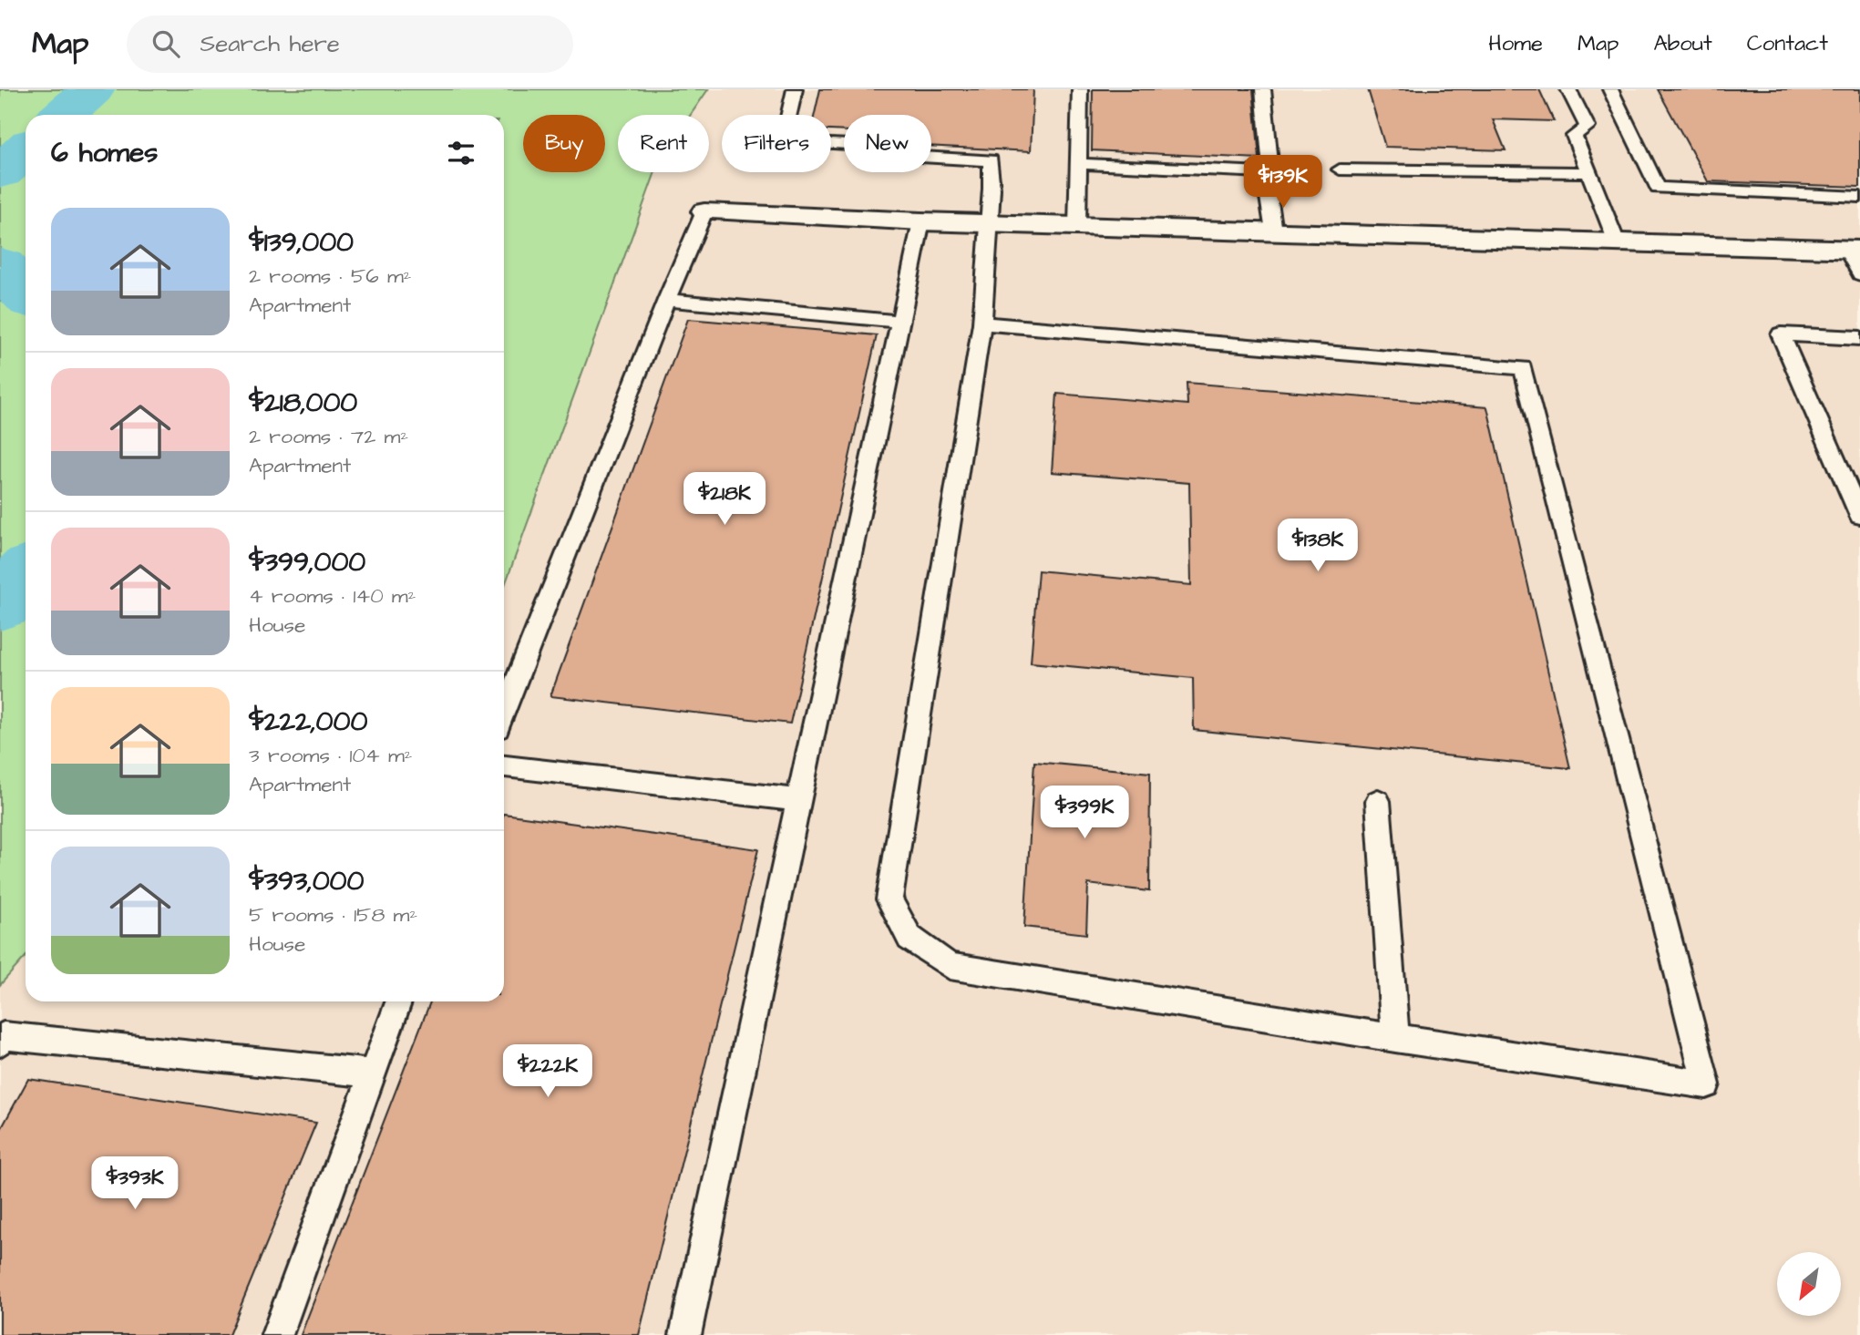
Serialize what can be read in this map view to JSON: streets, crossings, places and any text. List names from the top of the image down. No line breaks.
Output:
{"north":"bottom left","page":{"header":"Map","search":"Search here","nav":["Home","Map","About","Contact"],"chip":["Buy","Rent","Filters","New"],"heading":"6 homes","price":["$139K","$218K","$138K","$399K","$222K","$393K"],"list":[{"name":"$139,000","note":"2 rooms · 56 m² · Apartment"},{"name":"$218,000","note":"2 rooms · 72 m² · Apartment"},{"name":"$399,000","note":"4 rooms · 140 m² · House"},{"name":"$222,000","note":"3 rooms · 104 m² · Apartment"},{"name":"$393,000","note":"5 rooms · 158 m² · House"}]}}
